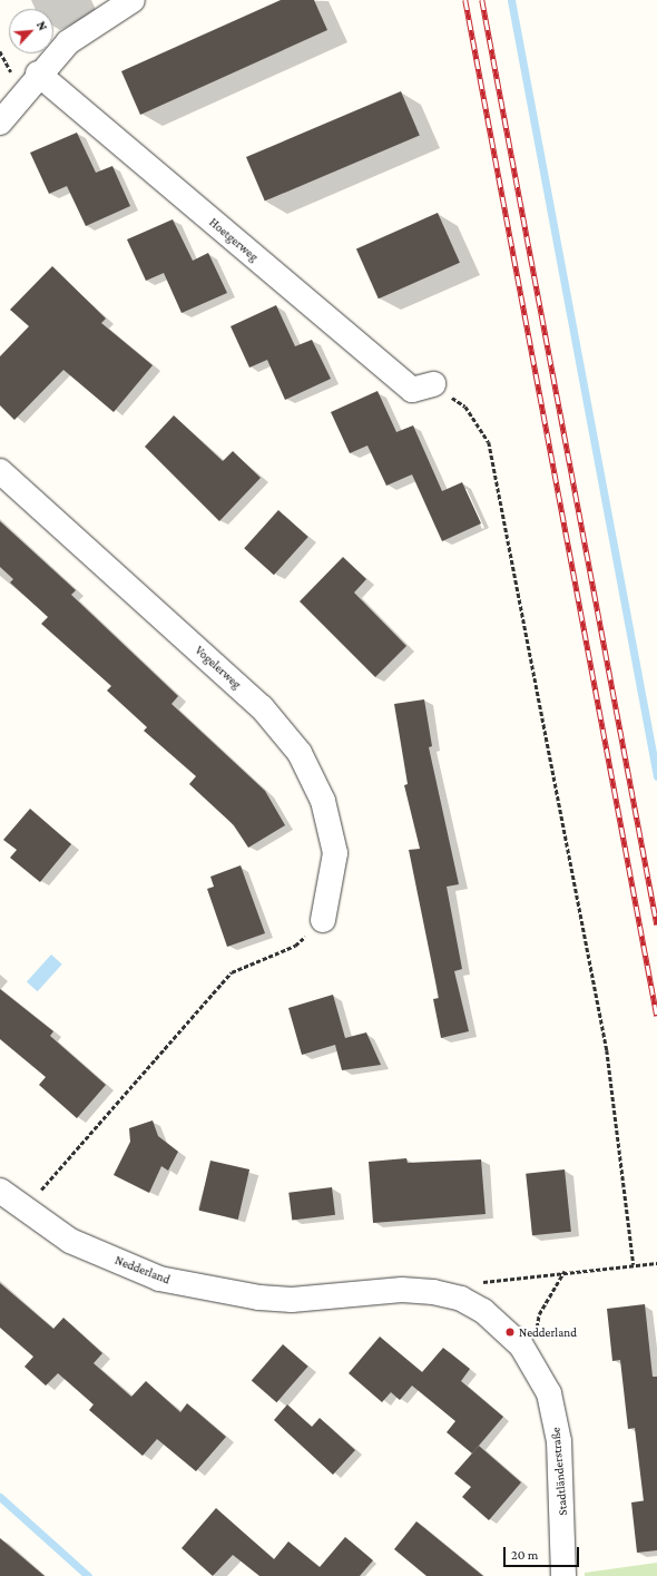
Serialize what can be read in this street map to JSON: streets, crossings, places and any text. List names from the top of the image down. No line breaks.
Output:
{"streets":{"street":["Hoetgerweg","Vogelerweg","Nedderland","Stadtländerstraße"]},"crossings":[["Nedderland","Stadtländerstraße"]],"places":["Nedderland"],"scale_bar":"20 m","north":"top right"}
